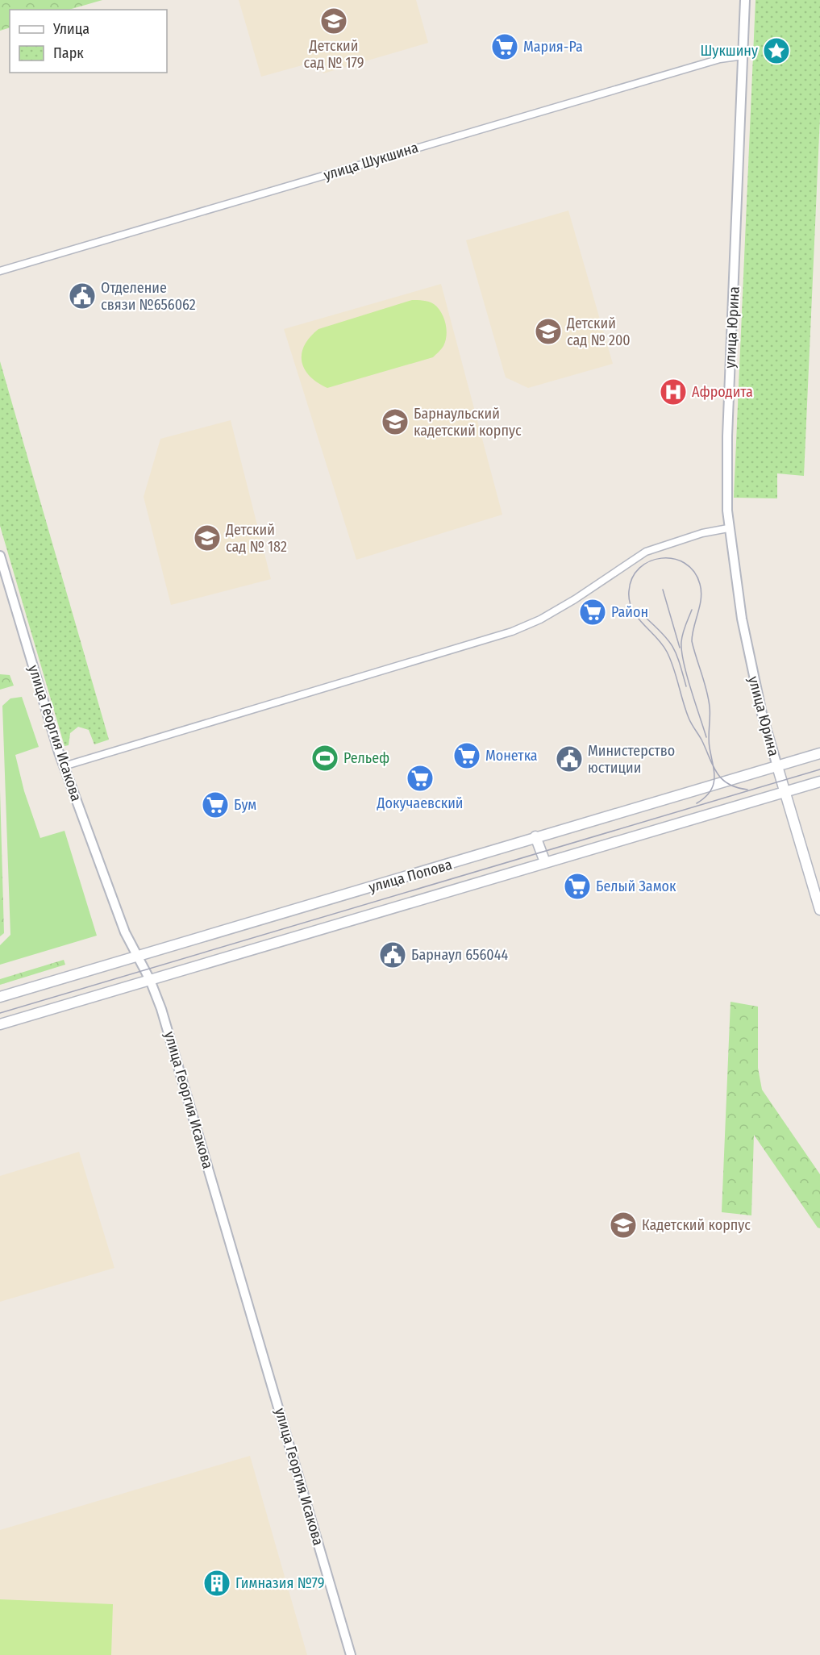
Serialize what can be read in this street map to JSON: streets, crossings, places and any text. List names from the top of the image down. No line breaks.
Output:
{"streets":{"main road":["улица Попова"],"street":["улица Шукшина","улица Юрина","улица Георгия Исакова"]},"crossings":[["улица Шукшина","улица Юрина"],["улица Юрина","улица Попова"],["улица Георгия Исакова","улица Попова"]],"places":{"school or university":["Детский сад № 179","Детский сад № 200","Барнаульский кадетский корпус","Детский сад № 182","Кадетский корпус"],"supermarket":["Мария-Ра","Район","Монетка","Докучаевский","Бум","Белый Замок"],"place":["Шукшину"],"public building":["Отделение связи №656062","Министерство юстиции","Барнаул 656044"],"hospital":["Афродита"],"sports":["Рельеф"],"building":["Гимназия №79"]},"legend":["Улица","Парк"]}
